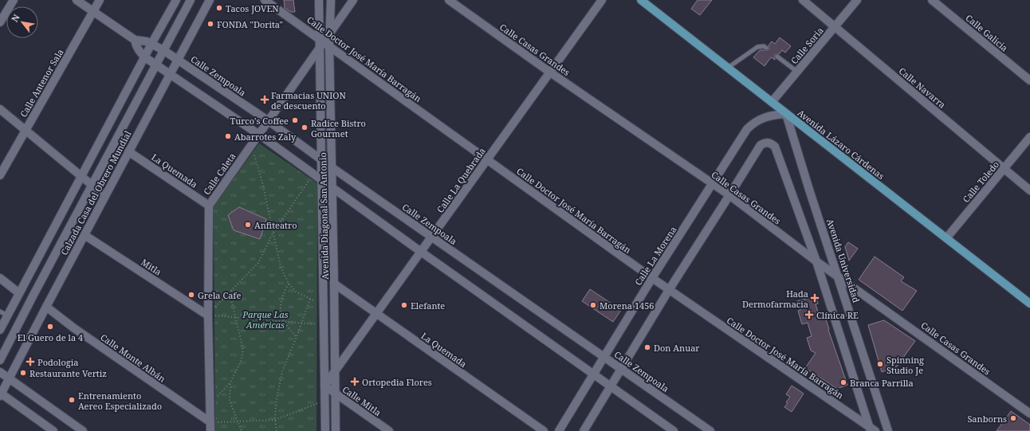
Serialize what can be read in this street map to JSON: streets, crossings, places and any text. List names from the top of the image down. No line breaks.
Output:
{"streets":{"main road":["Avenida Lázaro Cárdenas"],"street":["Calle Galicia","Calle Soria","Calle Casas Grandes","Calle Doctor José María Barragán","Calle Zempoala","Calle Antenor Sala","Calle Navarra","La Quemada","Calle Caleta","Calle La Quebrada","Calle Toledo","Calzada Casa del Obrero Mundial","Avenida Diagonal San Antonio","Calle La Morena","Avenida Universidad","Mitla","Calle Monte Albán","Calle Mitla"]},"crossings":[["Calle Soria","Calle Navarra"],["Calle Soria","Avenida Lázaro Cárdenas"],["Calle Casas Grandes","Calle La Quebrada"],["Calle Casas Grandes","Calle La Morena"],["Calle Casas Grandes","Avenida Universidad"],["Calle Doctor José María Barragán","Calle Caleta"],["Calle Doctor José María Barragán","Calle La Quebrada"],["Calle Doctor José María Barragán","Avenida Diagonal San Antonio"],["Calle Doctor José María Barragán","Calle La Morena"],["Calle Zempoala","Calle Antenor Sala"],["Calle Zempoala","Calle Caleta"],["Calle Zempoala","Calle La Quebrada"],["Calle Zempoala","Calzada Casa del Obrero Mundial"],["Calle Zempoala","Avenida Diagonal San Antonio"],["Calle Zempoala","Calle La Morena"],["Calle Navarra","Calle Toledo"],["Avenida Lázaro Cárdenas","Calle Toledo"],["Avenida Lázaro Cárdenas","Calle La Morena"],["Avenida Lázaro Cárdenas","Avenida Universidad"],["La Quemada","Calle Caleta"],["La Quemada","Calle La Quebrada"],["La Quemada","Calzada Casa del Obrero Mundial"],["La Quemada","Avenida Diagonal San Antonio"],["Calle Caleta","Avenida Diagonal San Antonio"],["Calle Caleta","Mitla"],["Calle Caleta","Calle Monte Albán"],["Calle La Quebrada","Avenida Diagonal San Antonio"],["Calle La Quebrada","Calle Mitla"],["Calzada Casa del Obrero Mundial","Mitla"],["Calzada Casa del Obrero Mundial","Calle Monte Albán"],["Avenida Diagonal San Antonio","Calle Mitla"],["Calle La Morena","Avenida Universidad"]],"parks":["Parque Las Américas"],"places":{"other":["Tacos JOVEN","FONDA \"Dorita\"","Turco's Coffee","Radice Bistro Gourmet","Abarrotes Zaly","Anfiteatro","Grela Cafe","Elefante","Morena 1456","El Guero de la 4","Don Anuar","Spinning Studio Je","Restaurante Vertiz","Branca Parrilla","Entrenamiento Aereo Especializado","Sanborns"],"health":["Farmacias UNION de descuento","Hada Dermofarmacia","Clínica RE","Podologia","Ortopedia Flores"]},"north":"top left"}
